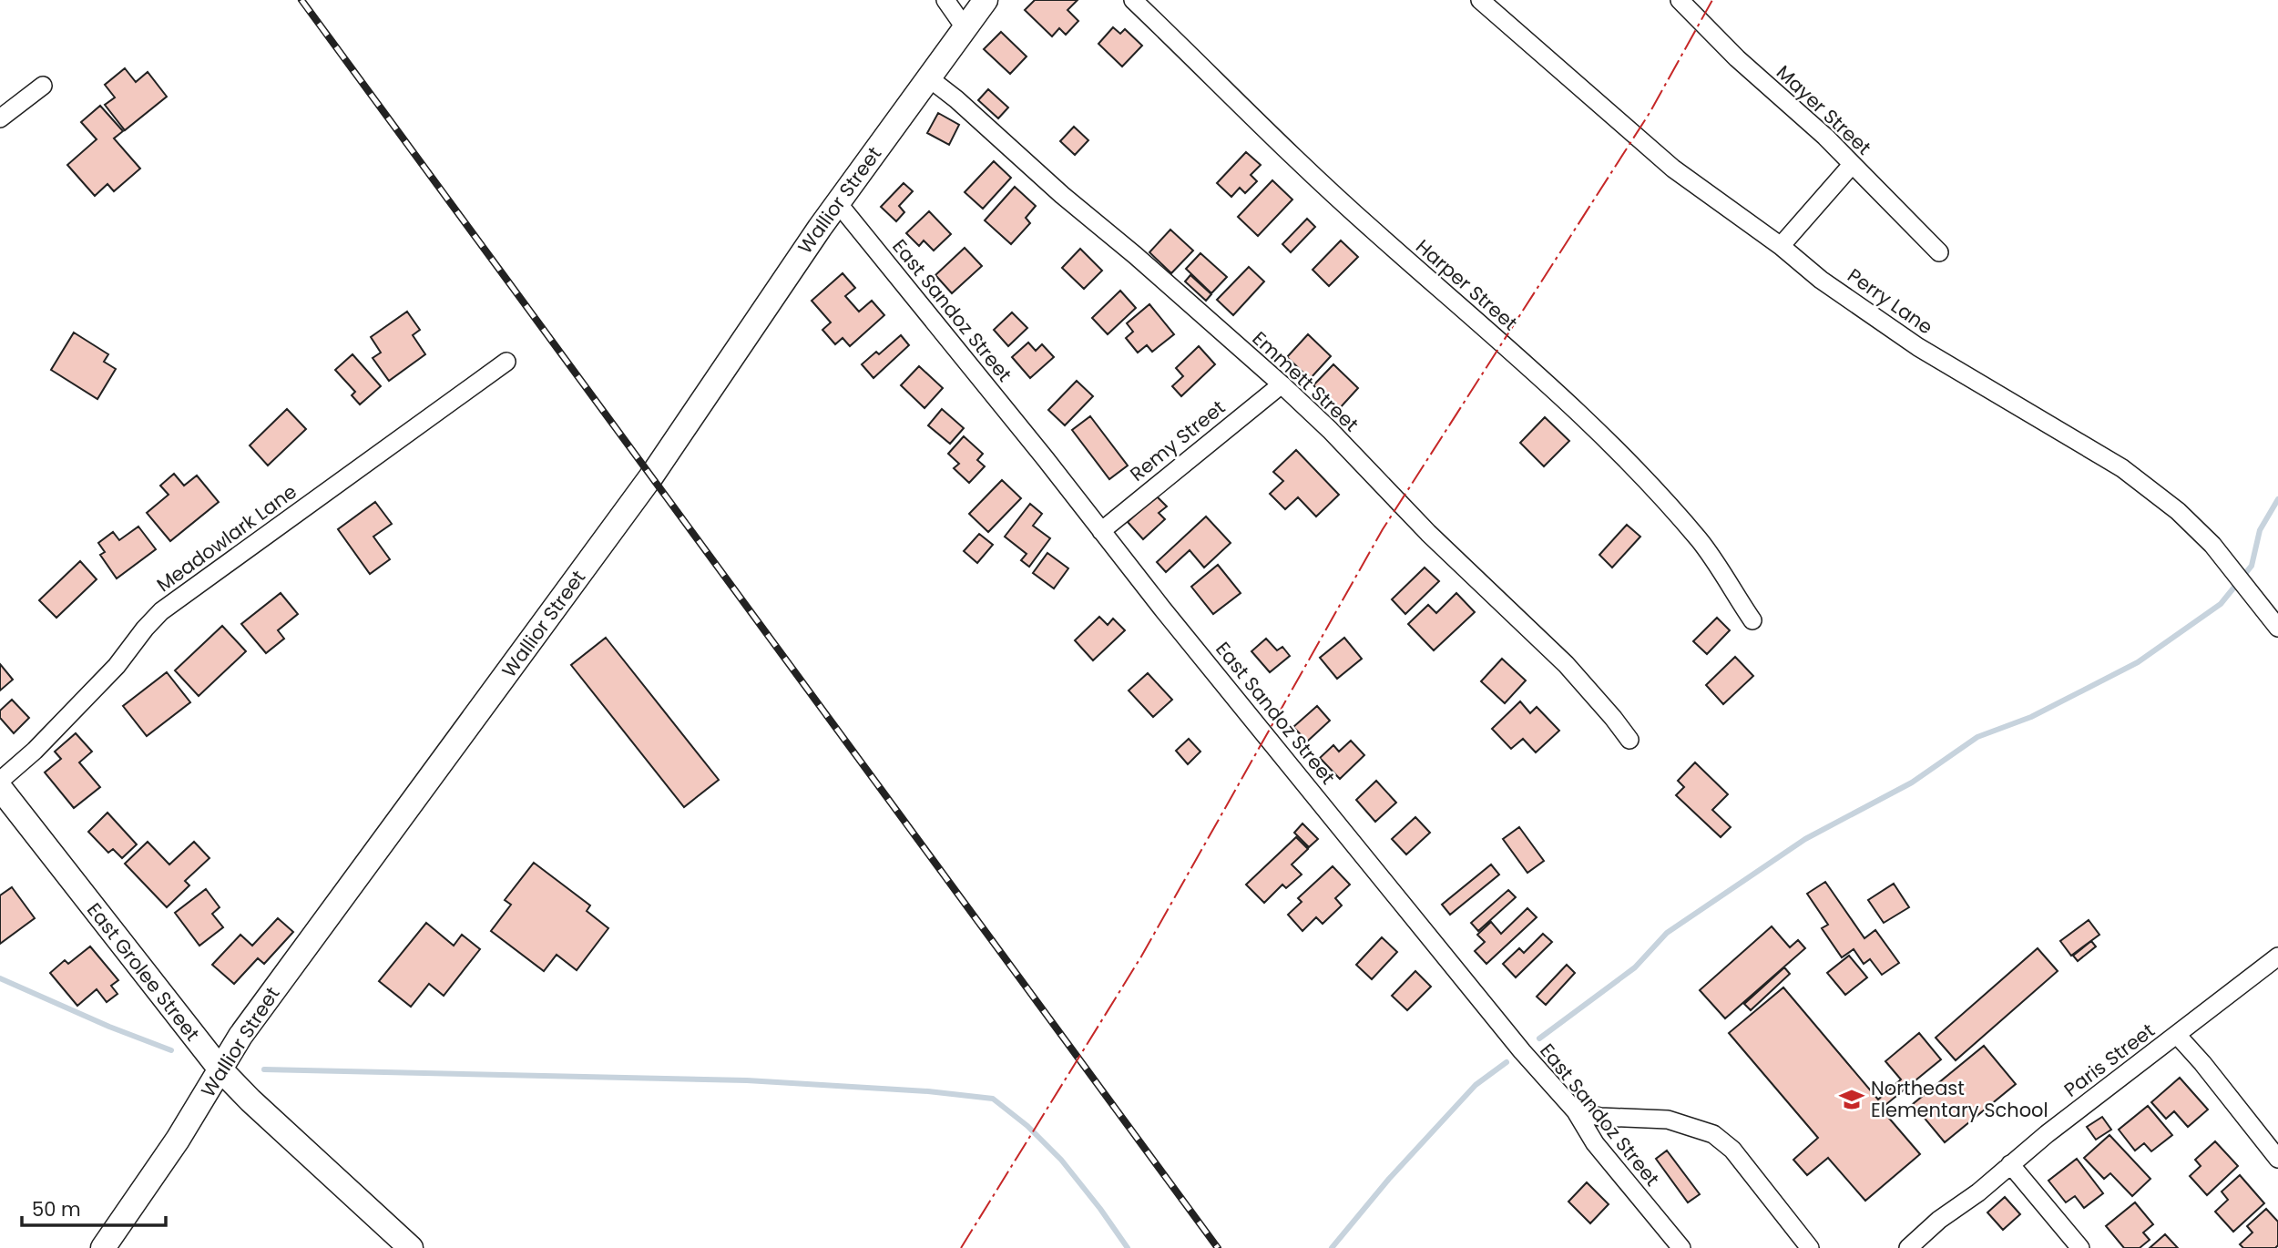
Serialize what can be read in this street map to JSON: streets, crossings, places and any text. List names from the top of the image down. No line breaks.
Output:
{"streets":{"street":["Mayer Street","Wallior Street","Harper Street","Perry Lane","East Sandoz Street","Emmett Street","Remy Street","Meadowlark Lane","East Grolee Street","Paris Street"]},"crossings":[["Wallior Street","East Sandoz Street"],["Wallior Street","Emmett Street"],["Wallior Street","East Grolee Street"],["East Sandoz Street","Remy Street"],["Emmett Street","Remy Street"]],"places":{"school or university":["Northeast Elementary School"]},"scale_bar":"50 m"}
